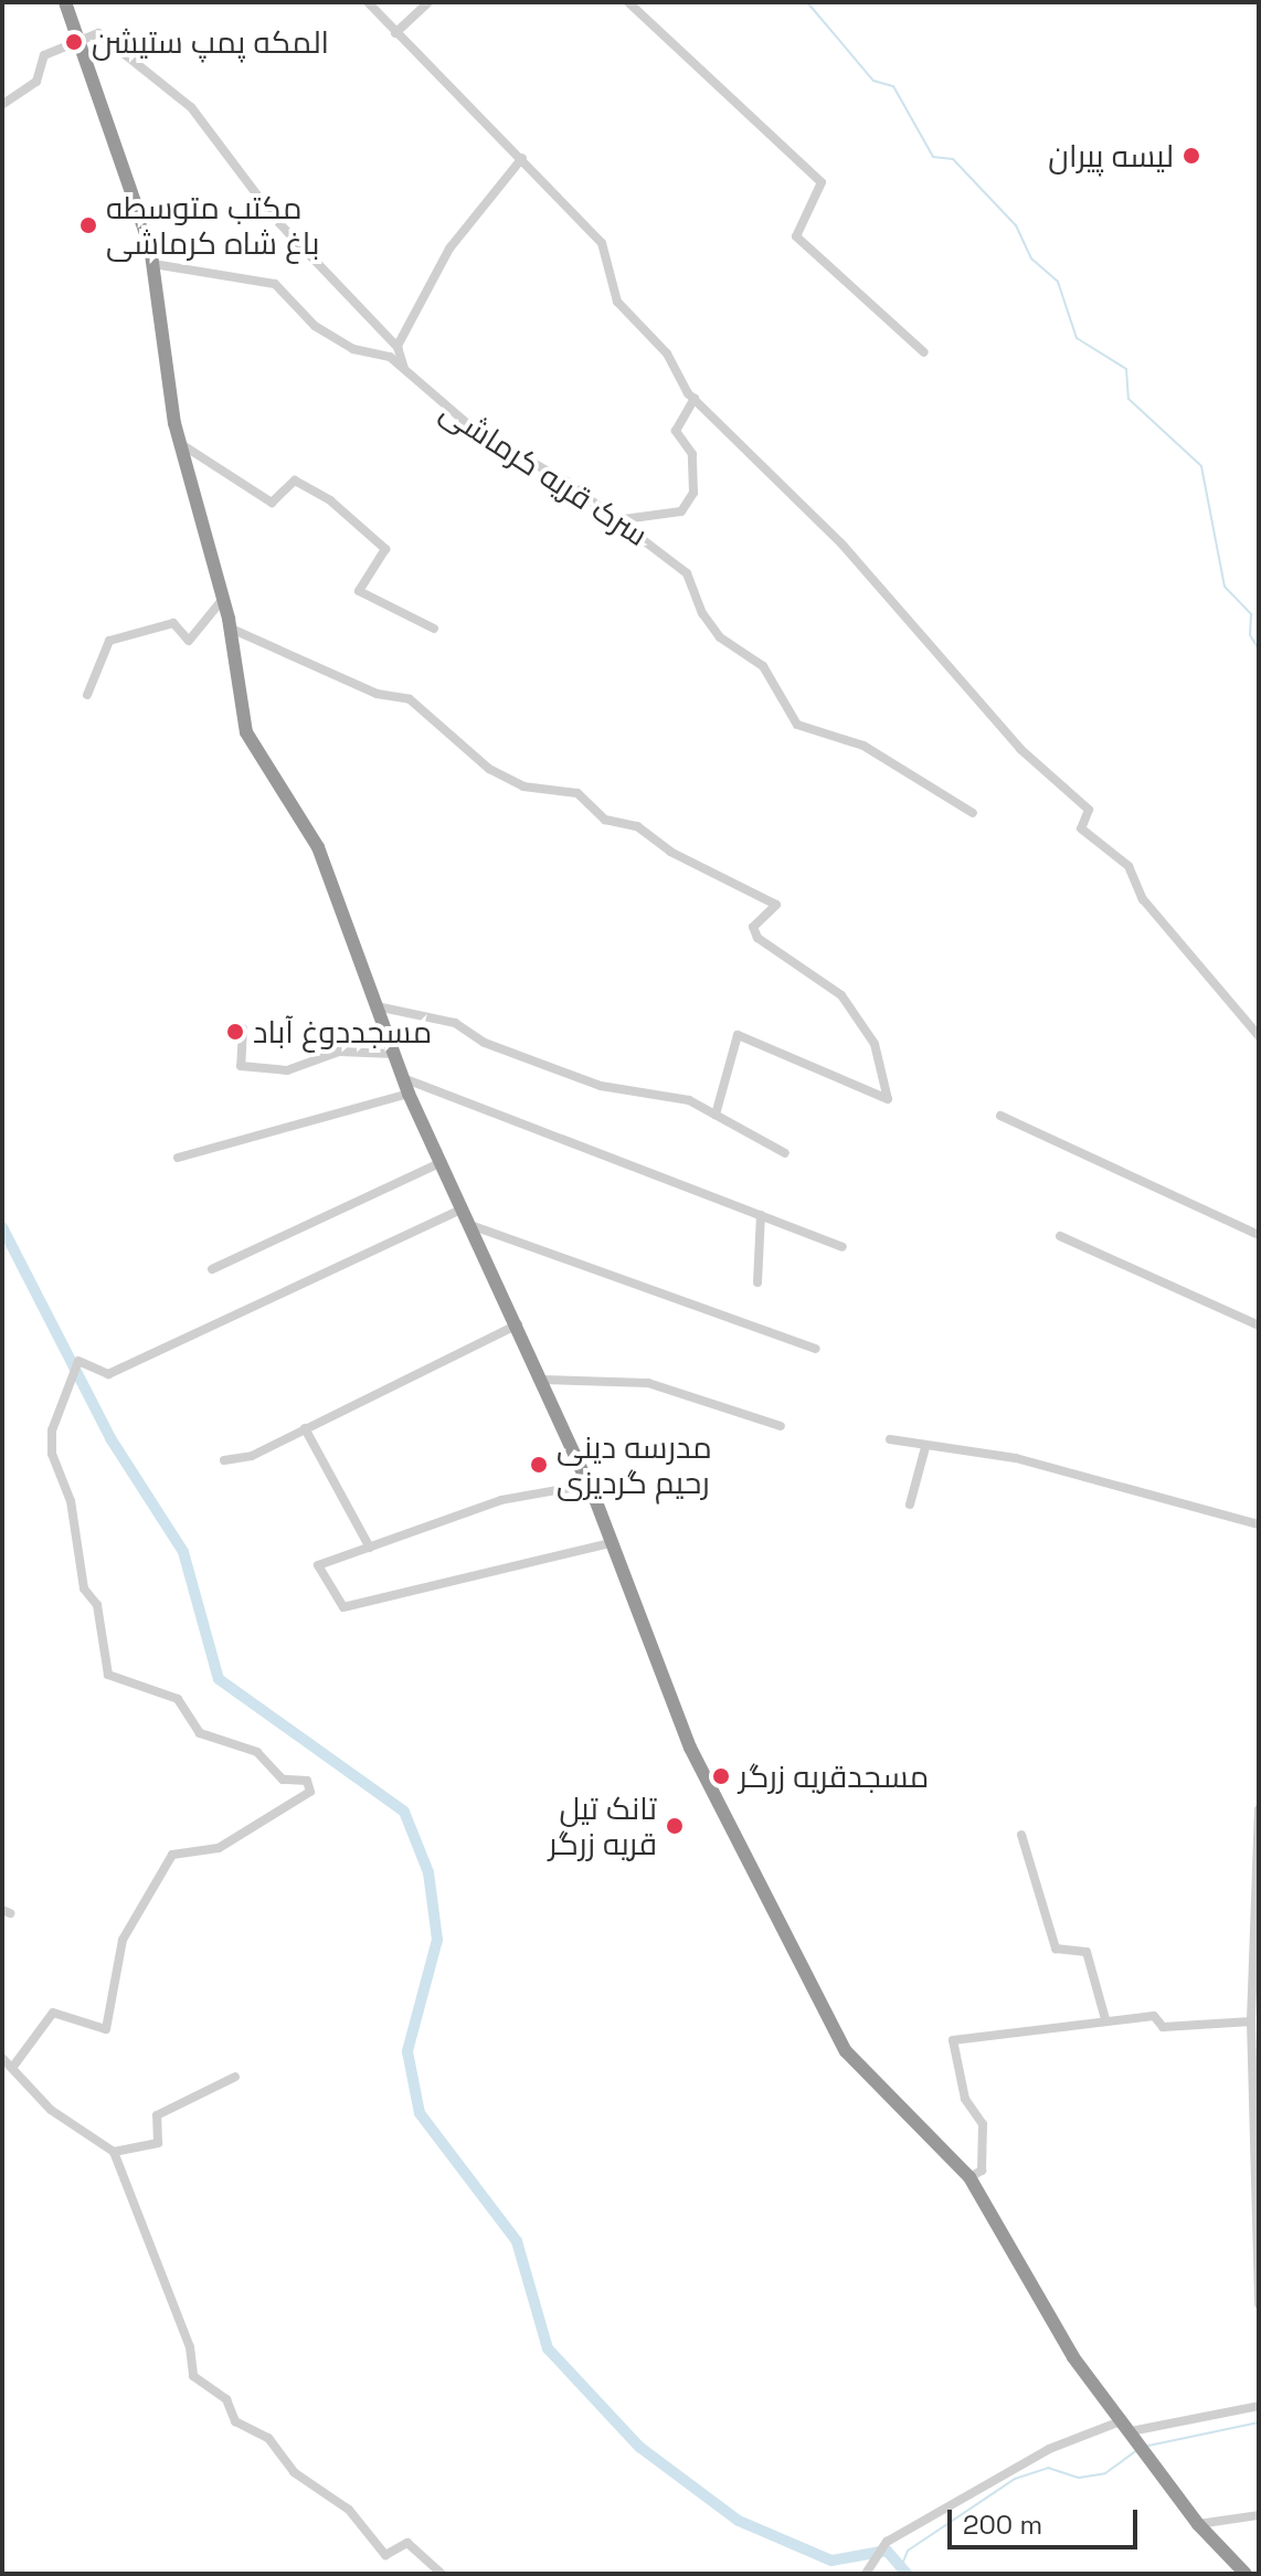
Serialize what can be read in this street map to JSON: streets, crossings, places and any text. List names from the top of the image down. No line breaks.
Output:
{"streets":{"street":["سرک قریه کرماشی"]},"places":["المکه پمپ ستیشن","لیسه پیران","مکتب متوسطه باغ شاه کرماشی","مسجددوغ آباد","مدرسه دینی رحیم گردیزی","مسجدقریه زرگر","تانک تیل قریه زرگر"],"scale_bar":"200 m"}
